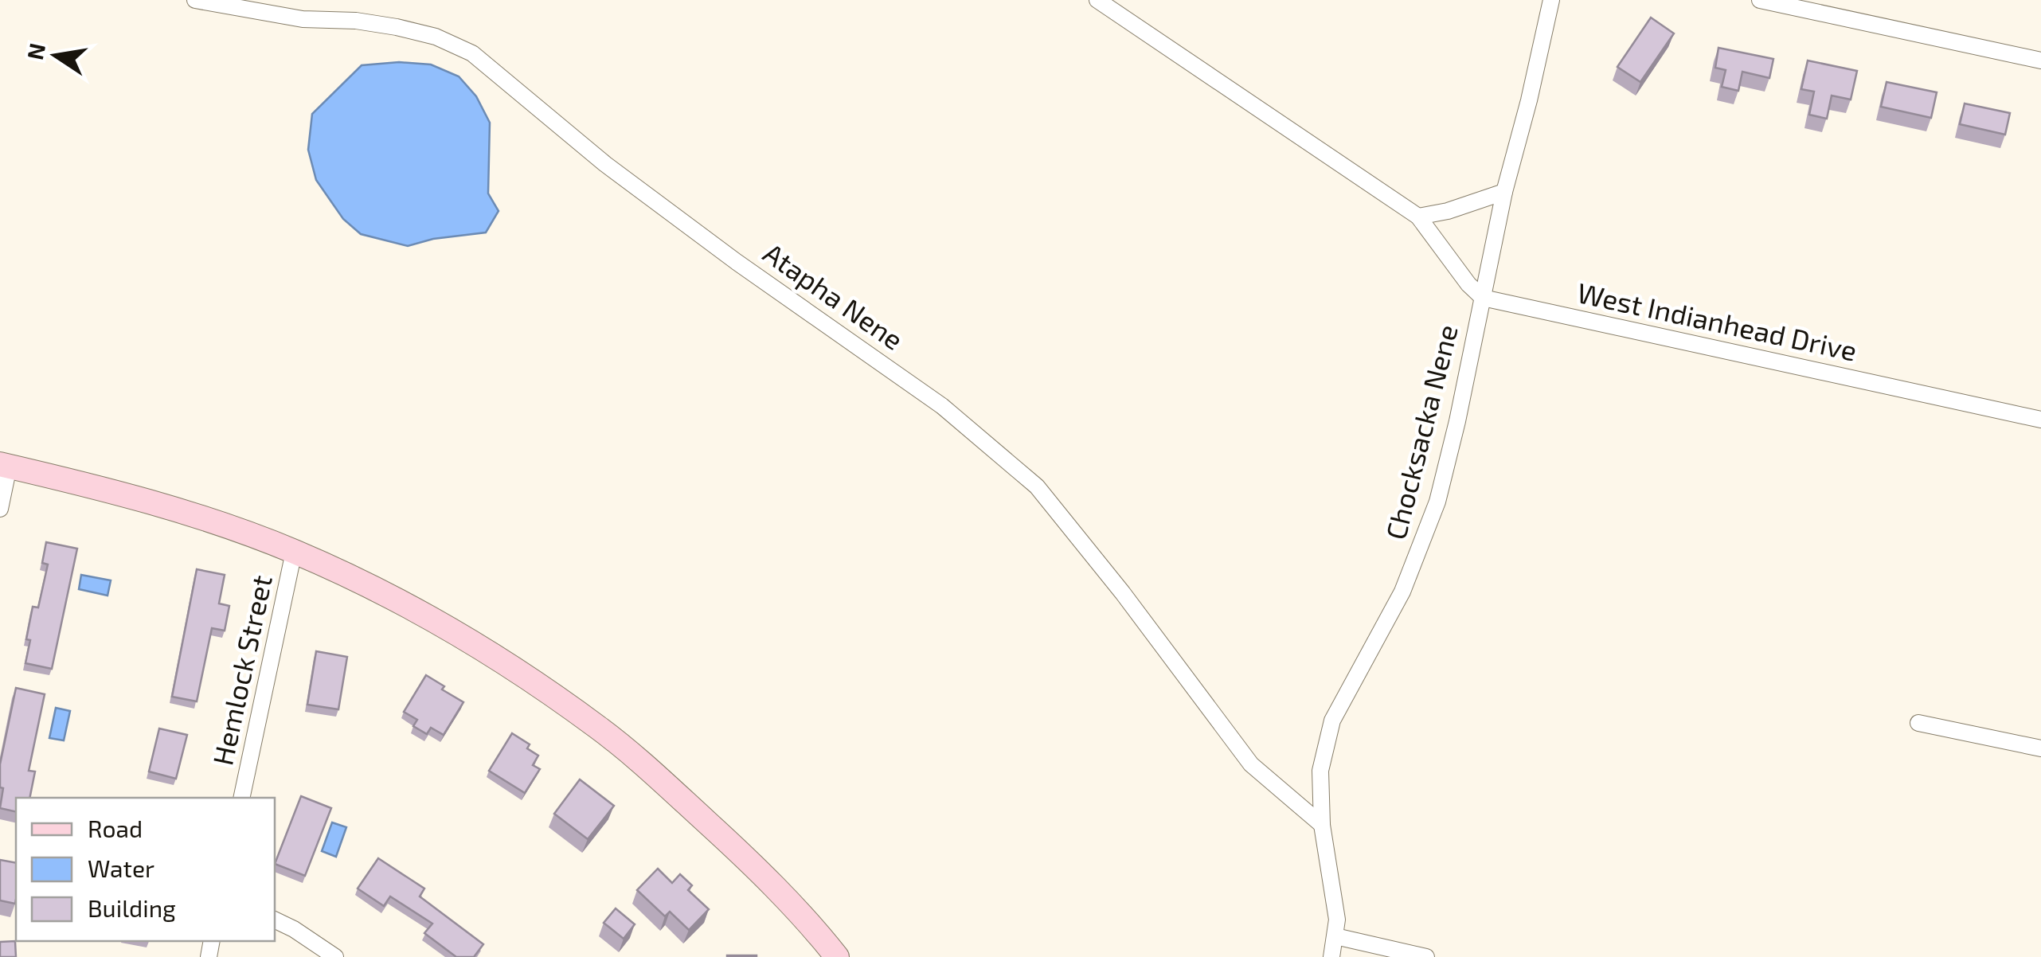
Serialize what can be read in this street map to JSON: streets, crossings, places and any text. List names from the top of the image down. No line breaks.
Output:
{"streets":{"street":["Atapha Nene","West Indianhead Drive","Chocksacka Nene","Hemlock Street"]},"crossings":[["Atapha Nene","Chocksacka Nene"],["West Indianhead Drive","Chocksacka Nene"]],"legend":["Road","Water","Building"],"north":"left"}
